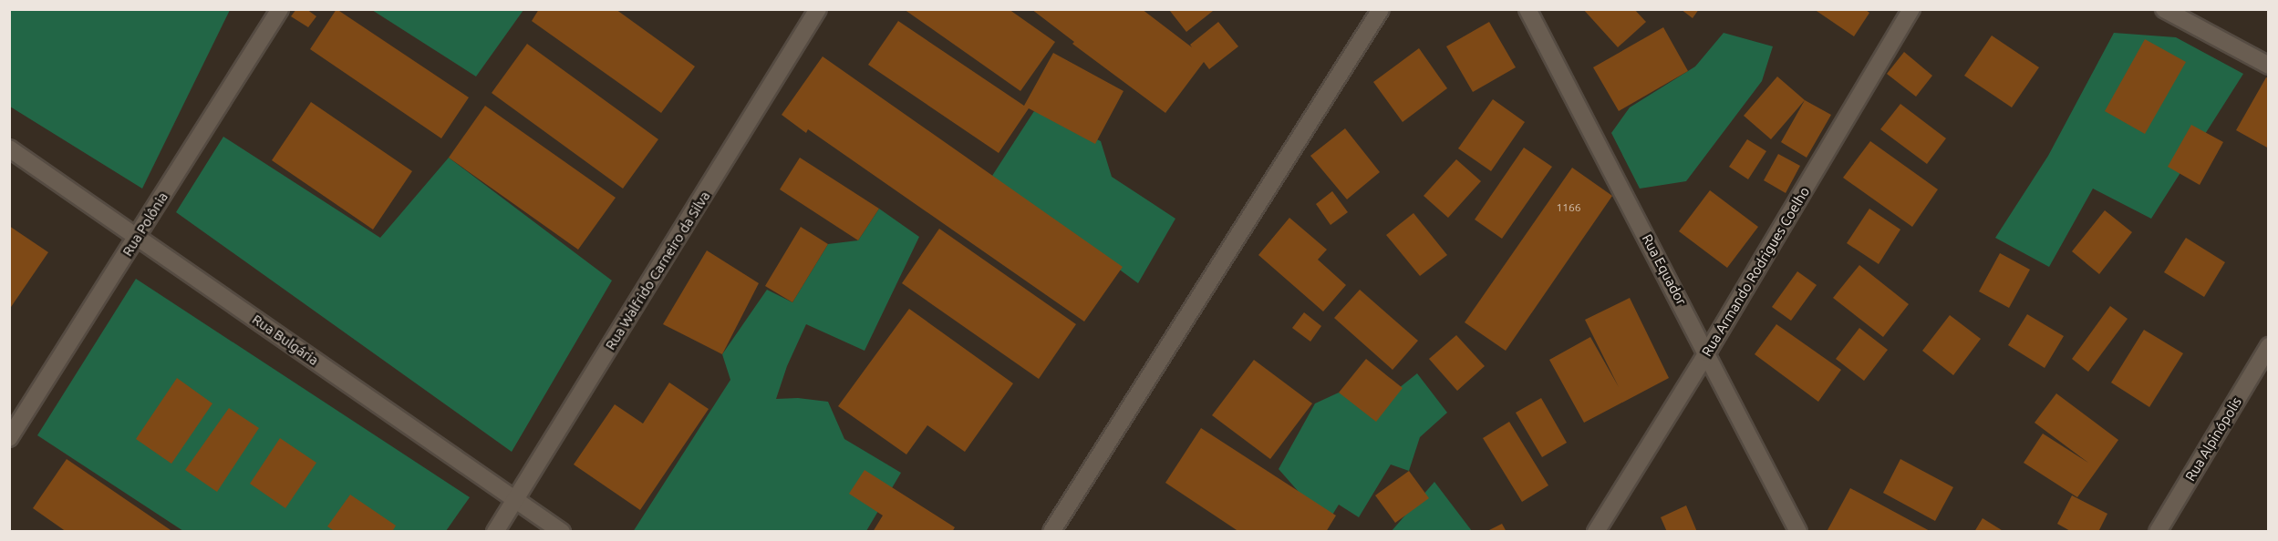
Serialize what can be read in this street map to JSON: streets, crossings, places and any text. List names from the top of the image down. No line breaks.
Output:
{"streets":{"street":["Rua Polônia","Rua Equador","Rua Walfrido Carneiro da Silva","Rua Armando Rodrigues Coelho","Rua Bulgária","Rua Alpinópolis"]},"crossings":[["Rua Polônia","Rua Bulgária"],["Rua Equador","Rua Armando Rodrigues Coelho"],["Rua Walfrido Carneiro da Silva","Rua Bulgária"]],"house_numbers":["1166"]}
